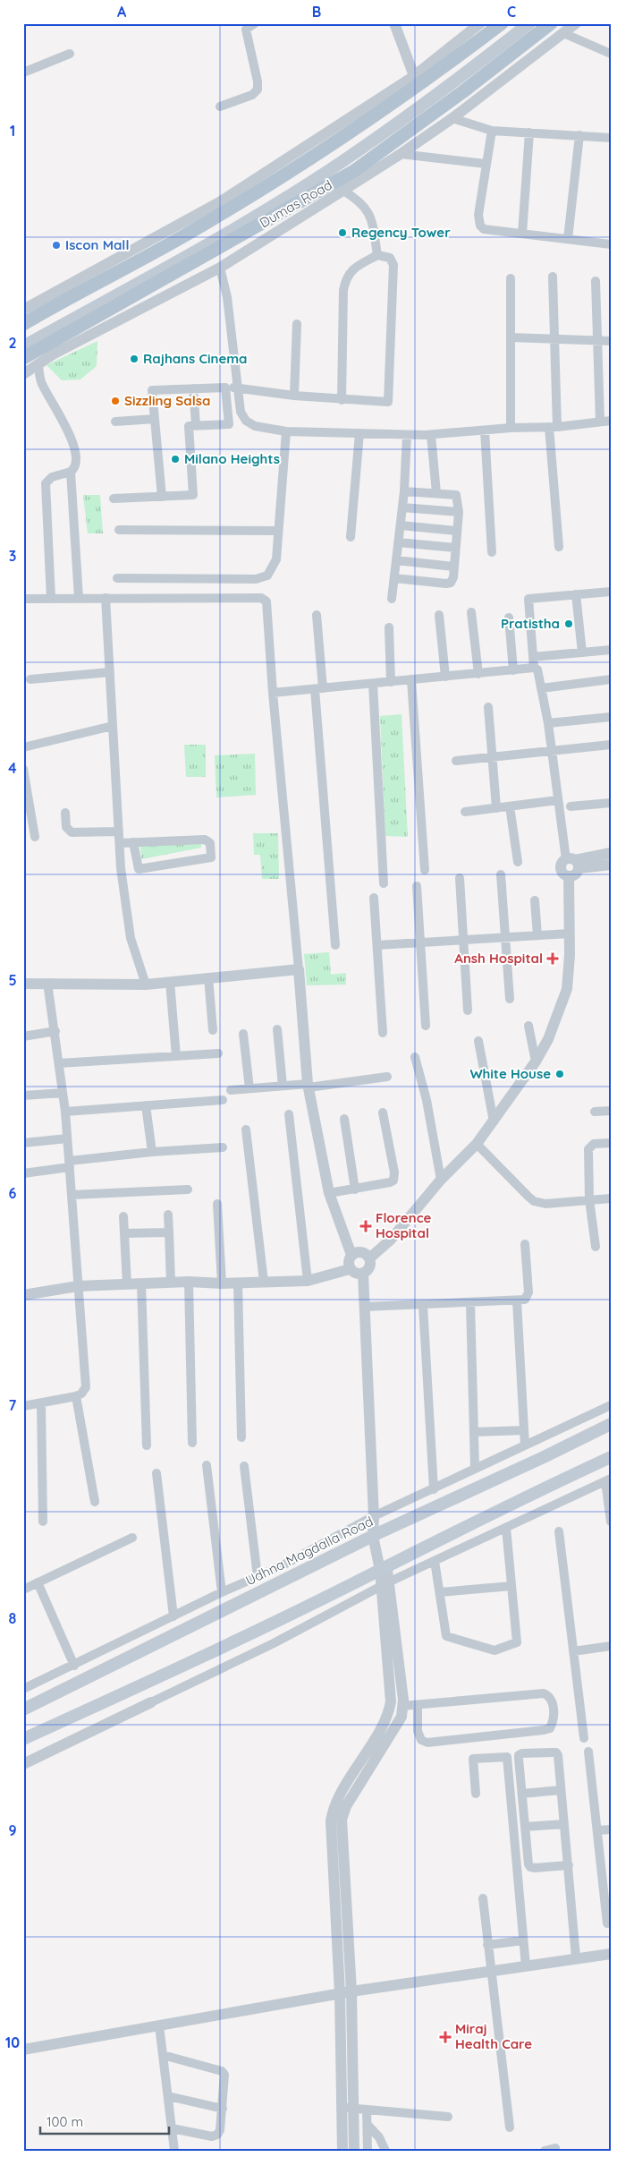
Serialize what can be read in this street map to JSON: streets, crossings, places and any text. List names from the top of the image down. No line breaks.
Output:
{"streets":{"main road":["Dumas Road","Udhna Magdalla Road"]},"places":{"other":["Regency Tower","Iscon Mall","Rajhans Cinema","Sizzling Salsa","Milano Heights","Pratistha","White House"],"health":["Ansh Hospital","Florence Hospital","Miraj Health Care"]},"scale_bar":"100 m","grid":{"columns":["A","B","C"],"rows":["1","2","3","4","5","6","7","8","9","10"]}}
